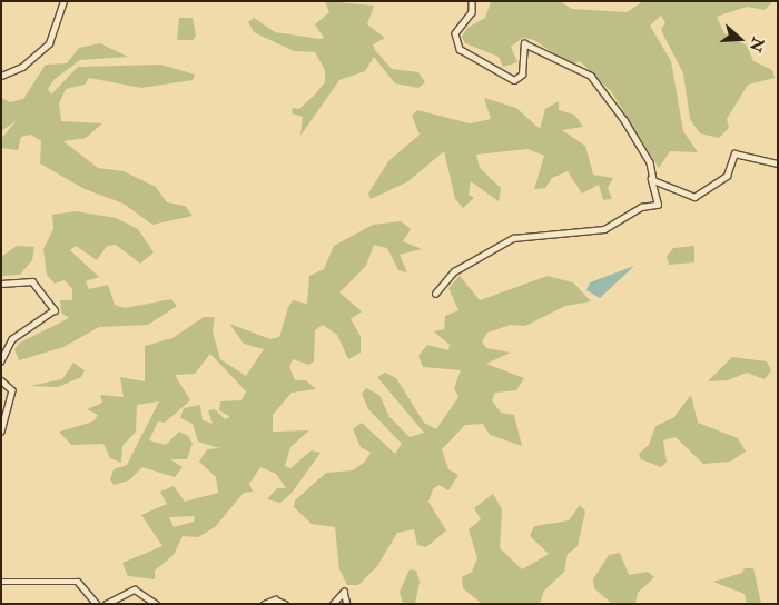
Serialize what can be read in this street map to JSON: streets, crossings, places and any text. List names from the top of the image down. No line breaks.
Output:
{"north":"right"}
